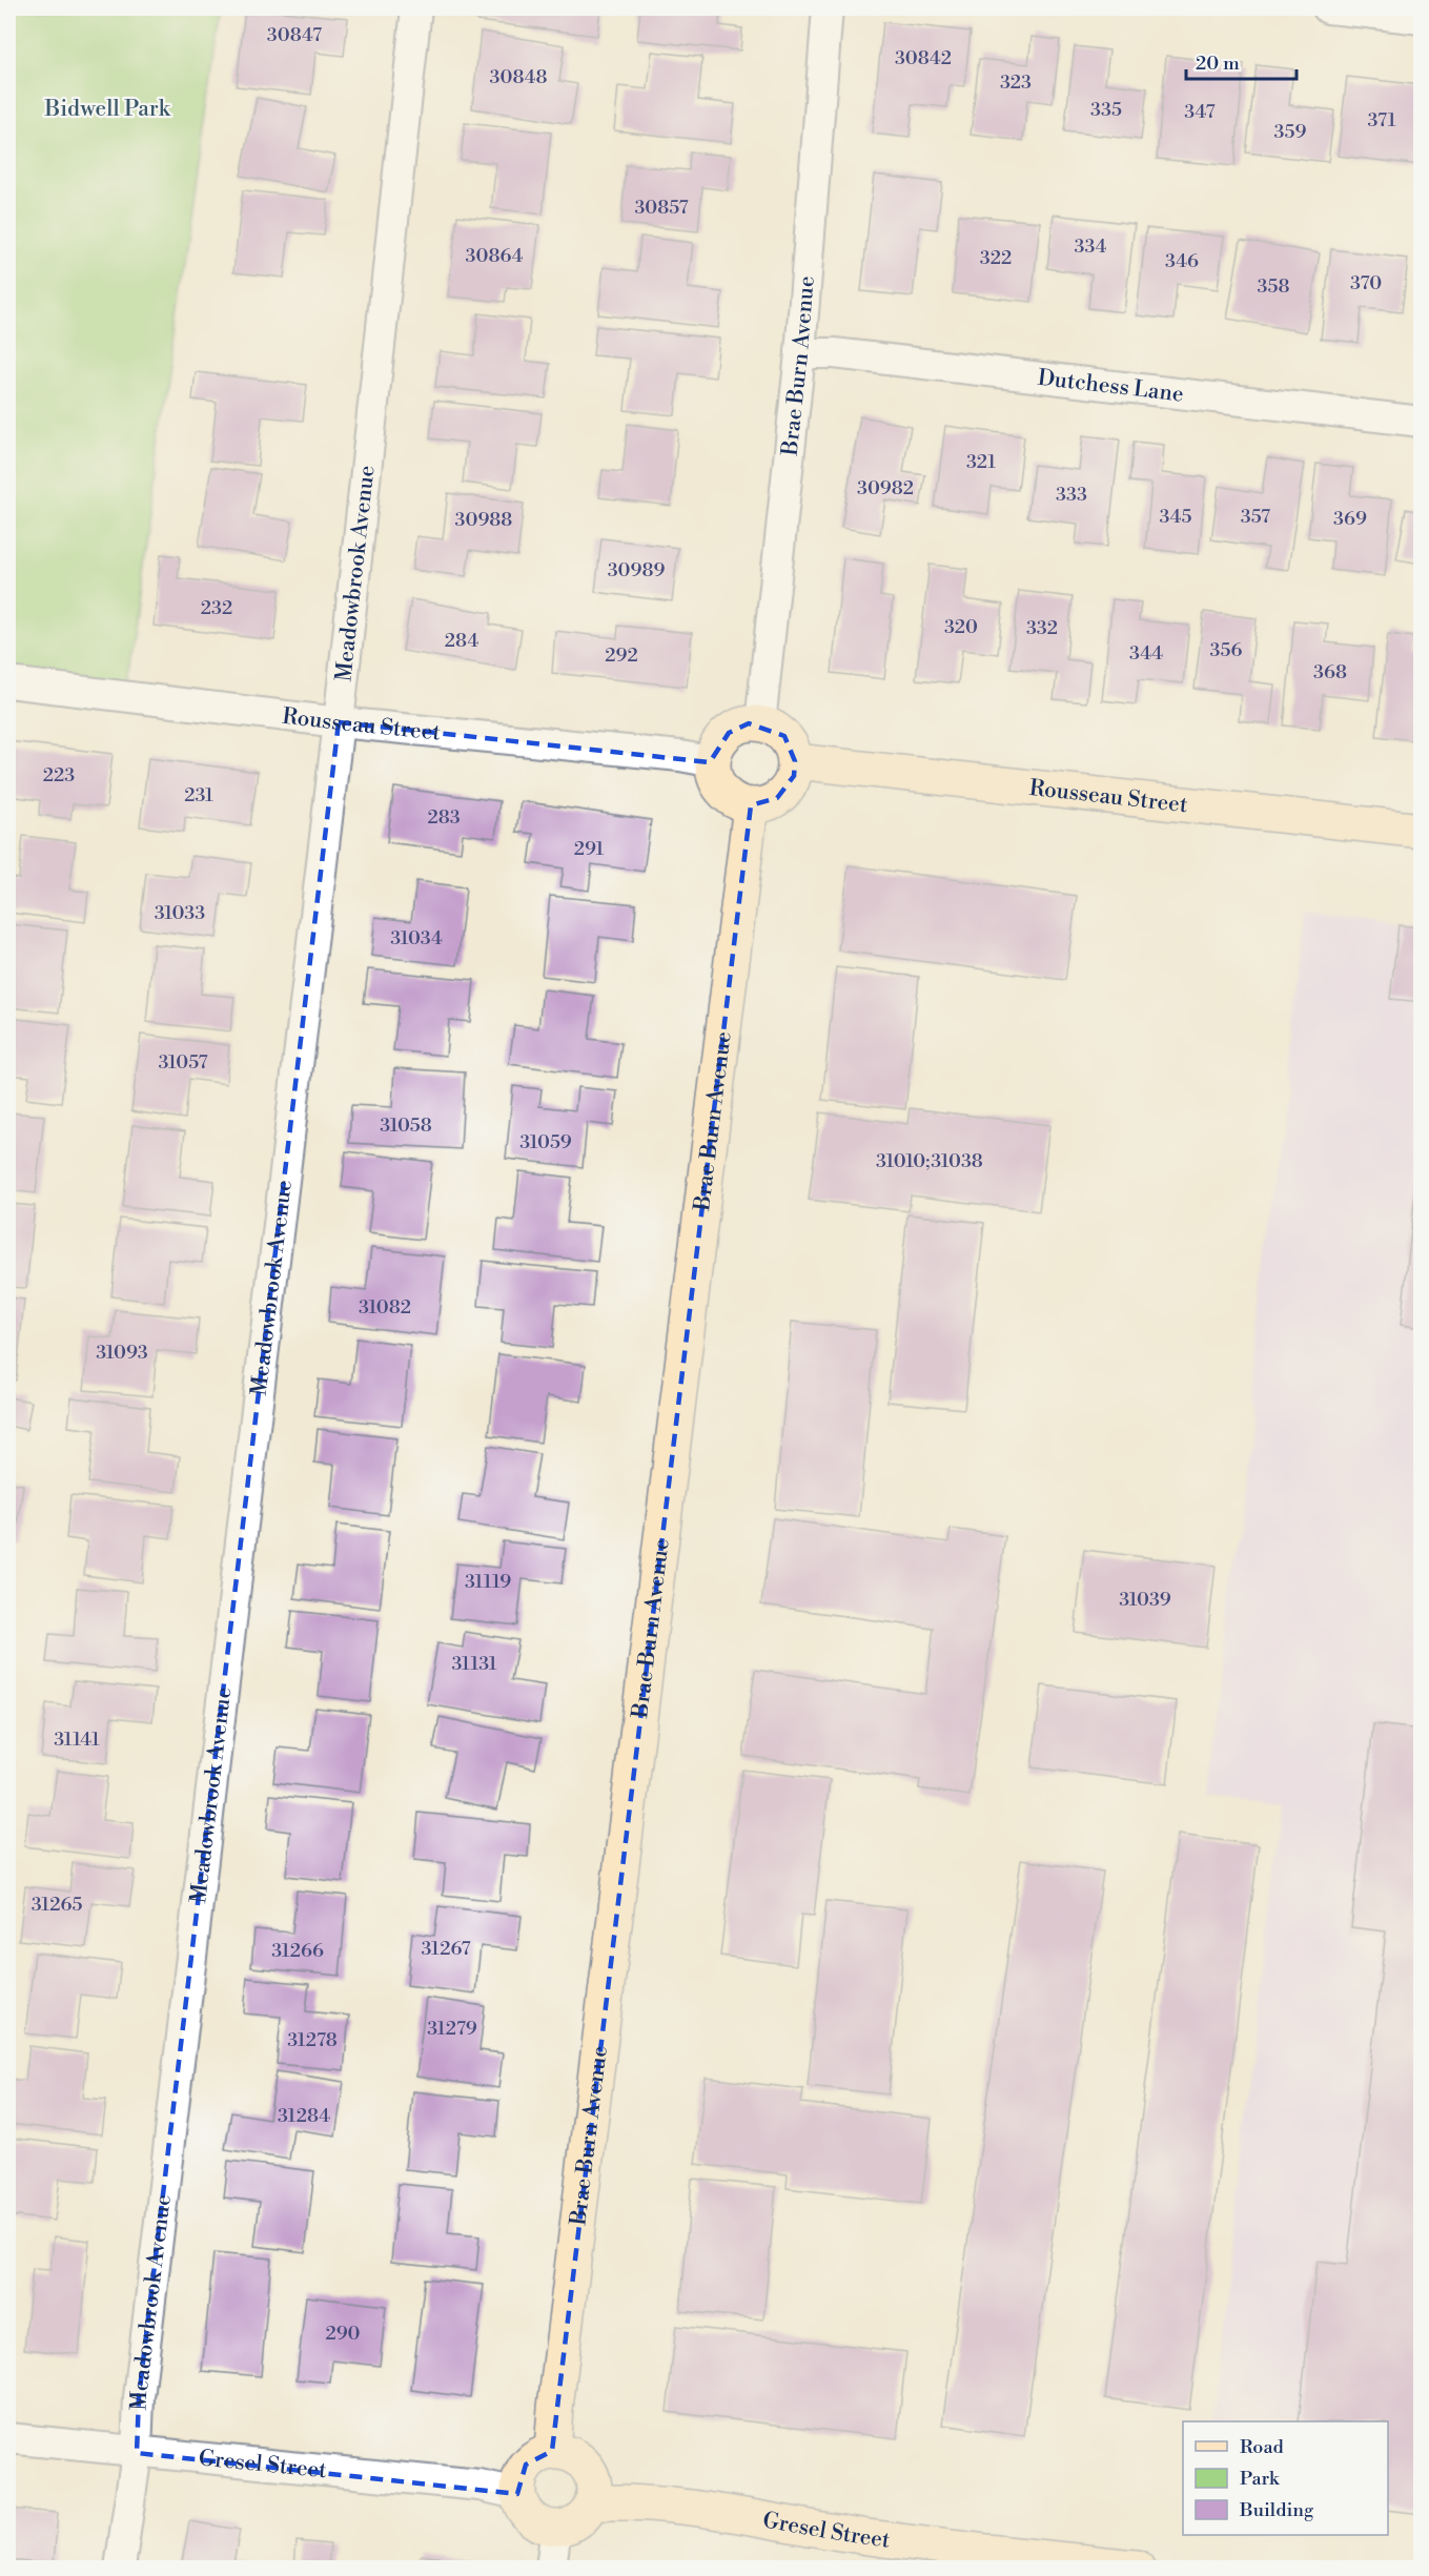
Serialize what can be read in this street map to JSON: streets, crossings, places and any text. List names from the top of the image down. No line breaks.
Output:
{"streets":{"street":["Brae Burn Avenue","Dutchess Lane","Meadowbrook Avenue","Rousseau Street","Gresel Street"]},"crossings":[["Brae Burn Avenue","Dutchess Lane"],["Brae Burn Avenue","Rousseau Street"],["Brae Burn Avenue","Gresel Street"],["Meadowbrook Avenue","Rousseau Street"],["Meadowbrook Avenue","Gresel Street"]],"parks":["Bidwell Park"],"house_numbers":["30847","30842","30848","323","335","347","371","359","30857","334","30864","322","346","370","358","321","30982","333","345","357","369","30988","30989","232","320","332","284","356","344","292","368","223","231","283","291","31033","31034","31057","31058","31059","31010;31038","31082","31093","31119","31039","31131","31141","31265","31267","31266","31279","31278","31284","290"],"legend":["Road","Park","Building"],"scale_bar":"20 m"}
